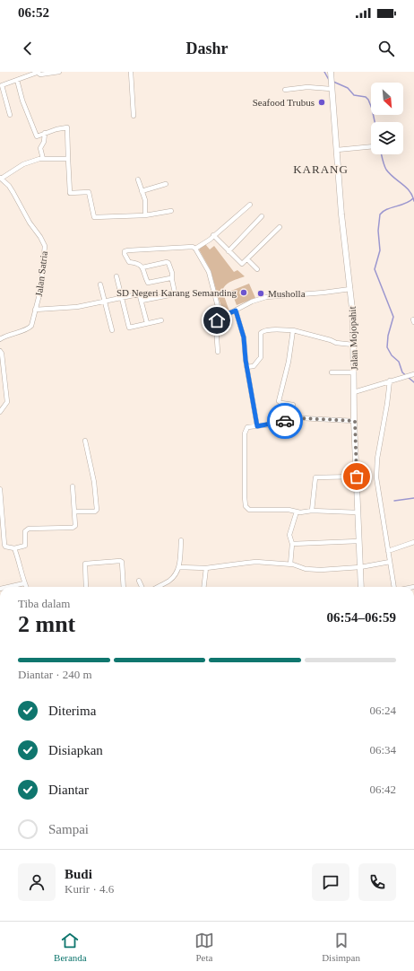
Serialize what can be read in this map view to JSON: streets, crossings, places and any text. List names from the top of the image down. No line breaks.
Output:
{"streets":{"street":["Jalan Satria","Jalan Mojopahit"]},"districts":["KARANG"],"places":["Seafood Trubus","SD Negeri Karang Semanding","Musholla"],"north":"bottom right","page":{"status":"06:52","header":"Dashr","heading":["2 mnt","Tiba dalam","06:54–06:59"],"panel":["Budi","Kurir · 4.6"],"bar":"Diantar · 240 m","list":[["Diterima","06:24"],["Disiapkan","06:34"],["Diantar","06:42"],"Sampai"],"tabs":["Beranda","Peta","Disimpan"]}}
